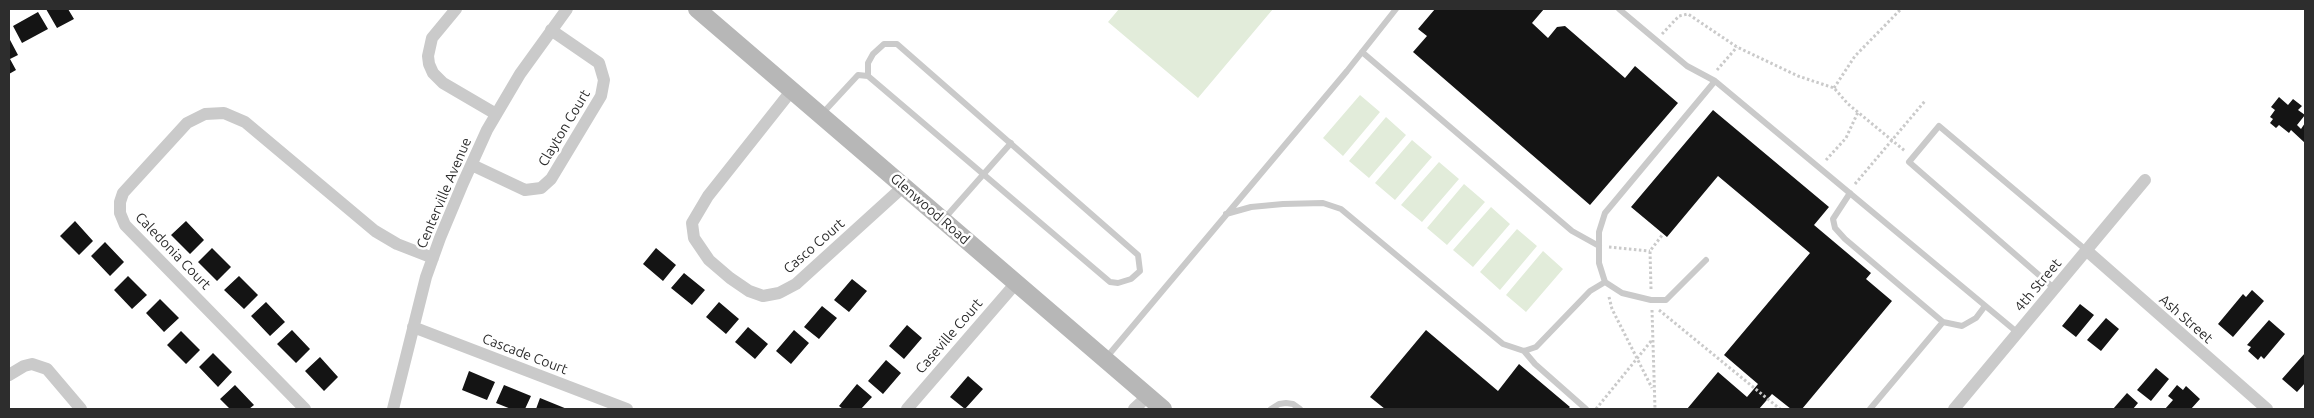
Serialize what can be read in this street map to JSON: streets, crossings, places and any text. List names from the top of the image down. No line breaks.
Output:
{"streets":{"street":["Clayton Court","Centerville Avenue","Glenwood Road","Casco Court","Caledonia Court","4th Street","Ash Street","Caseville Court","Cascade Court"]},"crossings":[["Clayton Court","Centerville Avenue"],["Centerville Avenue","Caledonia Court"],["Centerville Avenue","Cascade Court"],["Glenwood Road","Casco Court"],["Glenwood Road","Caseville Court"],["4th Street","Ash Street"]]}
